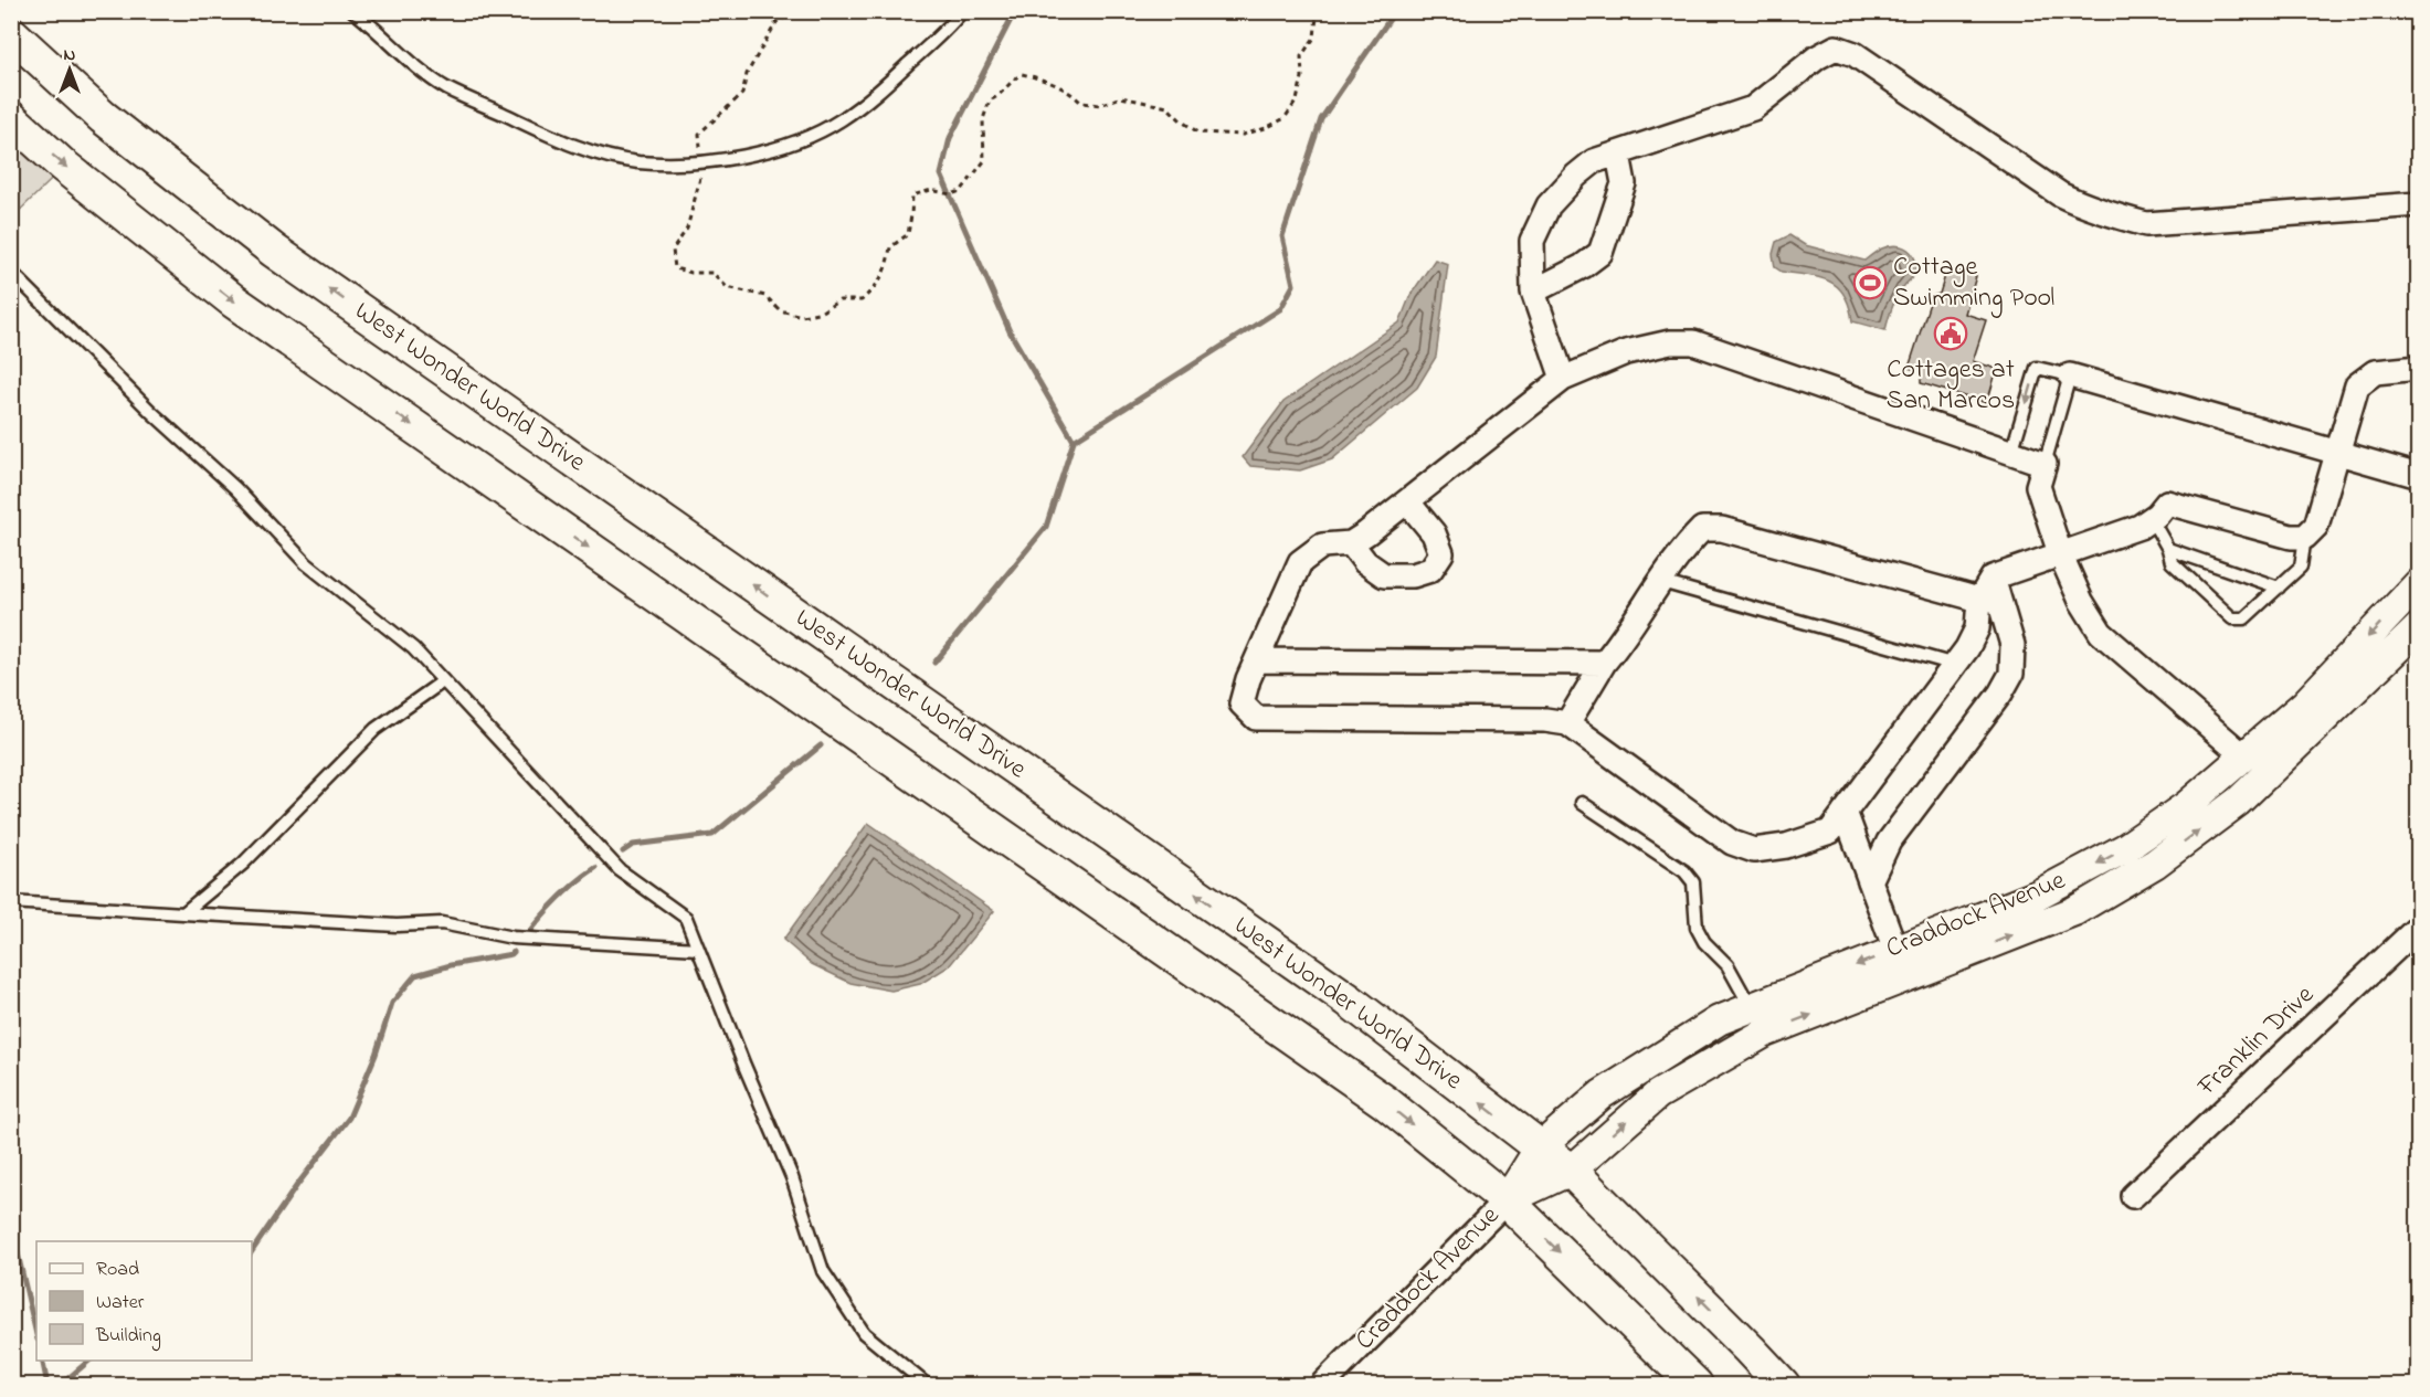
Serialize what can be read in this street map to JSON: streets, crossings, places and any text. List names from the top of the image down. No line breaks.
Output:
{"streets":{"main road":["West Wonder World Drive"],"street":["Craddock Avenue","Franklin Drive"]},"crossings":[["West Wonder World Drive","Craddock Avenue"]],"places":{"sports":["Cottage Swimming Pool"],"public building":["Cottages at San Marcos"]},"legend":["Road","Water","Building"],"north":"top"}
